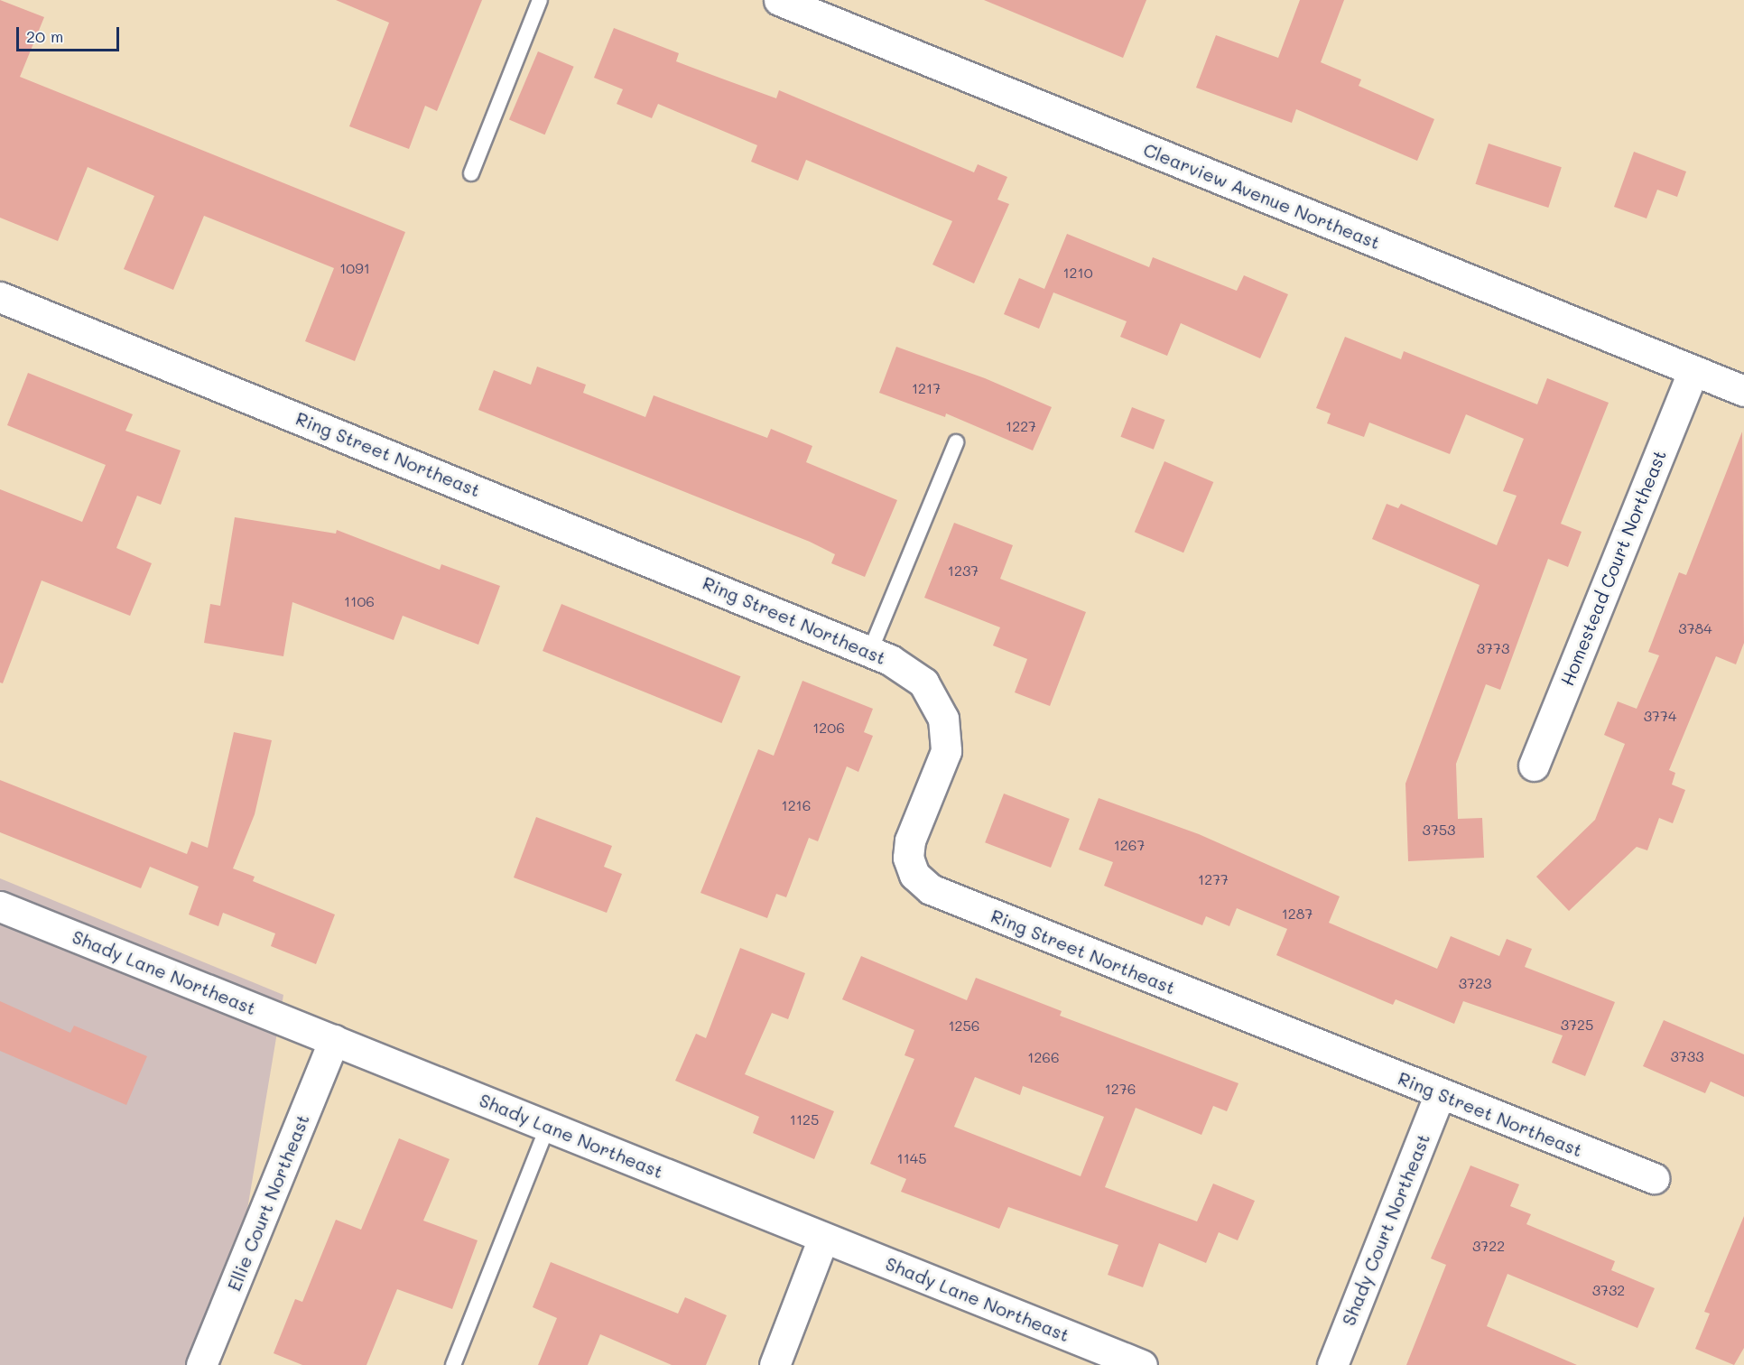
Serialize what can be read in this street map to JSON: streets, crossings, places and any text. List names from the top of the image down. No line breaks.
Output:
{"streets":{"street":["Clearview Avenue Northeast","Ring Street Northeast","Homestead Court Northeast","Shady Lane Northeast","Ellie Court Northeast","Shady Court Northeast"]},"crossings":[["Clearview Avenue Northeast","Homestead Court Northeast"],["Ring Street Northeast","Shady Court Northeast"],["Shady Lane Northeast","Ellie Court Northeast"]],"house_numbers":["1091","1210","1217","1227","1237","1106","3784","3773","3774","1206","1216","3753","1267","1277","1287","3723","3725","1256","3733","1266","1276","1125","1145","3722","3732"],"scale_bar":"20 m"}
